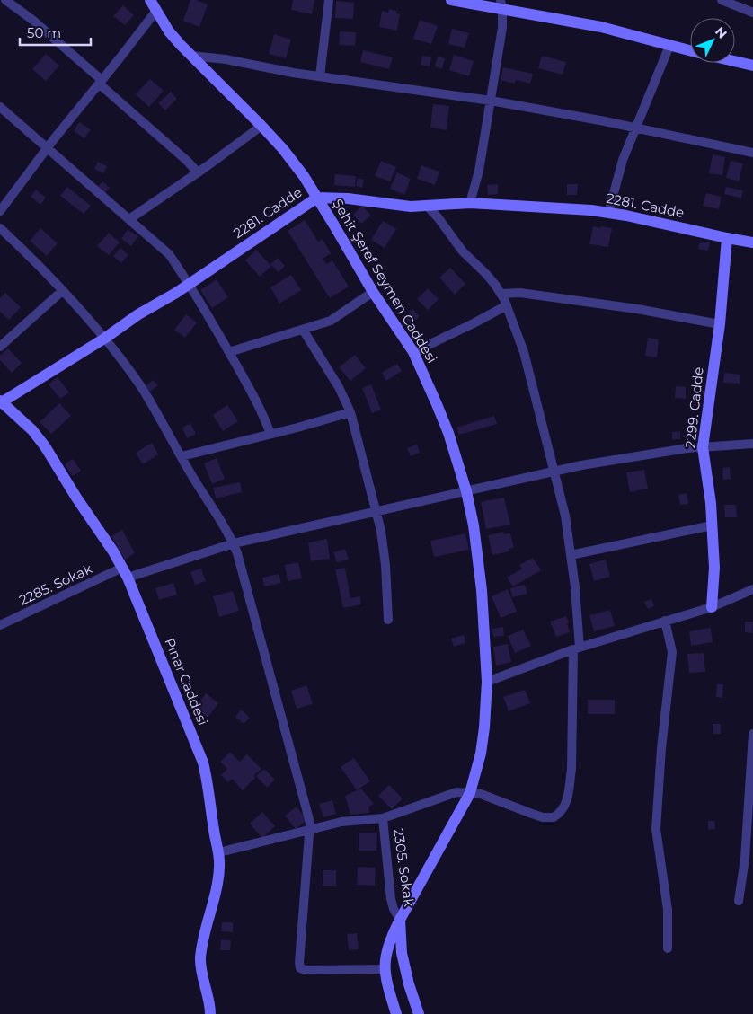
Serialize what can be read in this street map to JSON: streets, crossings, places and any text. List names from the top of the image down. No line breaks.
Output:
{"streets":{"street":["2281. Cadde","Şehit Şeref Seymen Caddesi","2299. Cadde","2285. Sokak","Pınar Caddesi","2305. Sokak"]},"crossings":[["2281. Cadde","Şehit Şeref Seymen Caddesi"],["2281. Cadde","2299. Cadde"],["2281. Cadde","Pınar Caddesi"],["Şehit Şeref Seymen Caddesi","2285. Sokak"],["Şehit Şeref Seymen Caddesi","2305. Sokak"],["2299. Cadde","2285. Sokak"],["2285. Sokak","Pınar Caddesi"]],"scale_bar":"50 m","north":"top right"}
